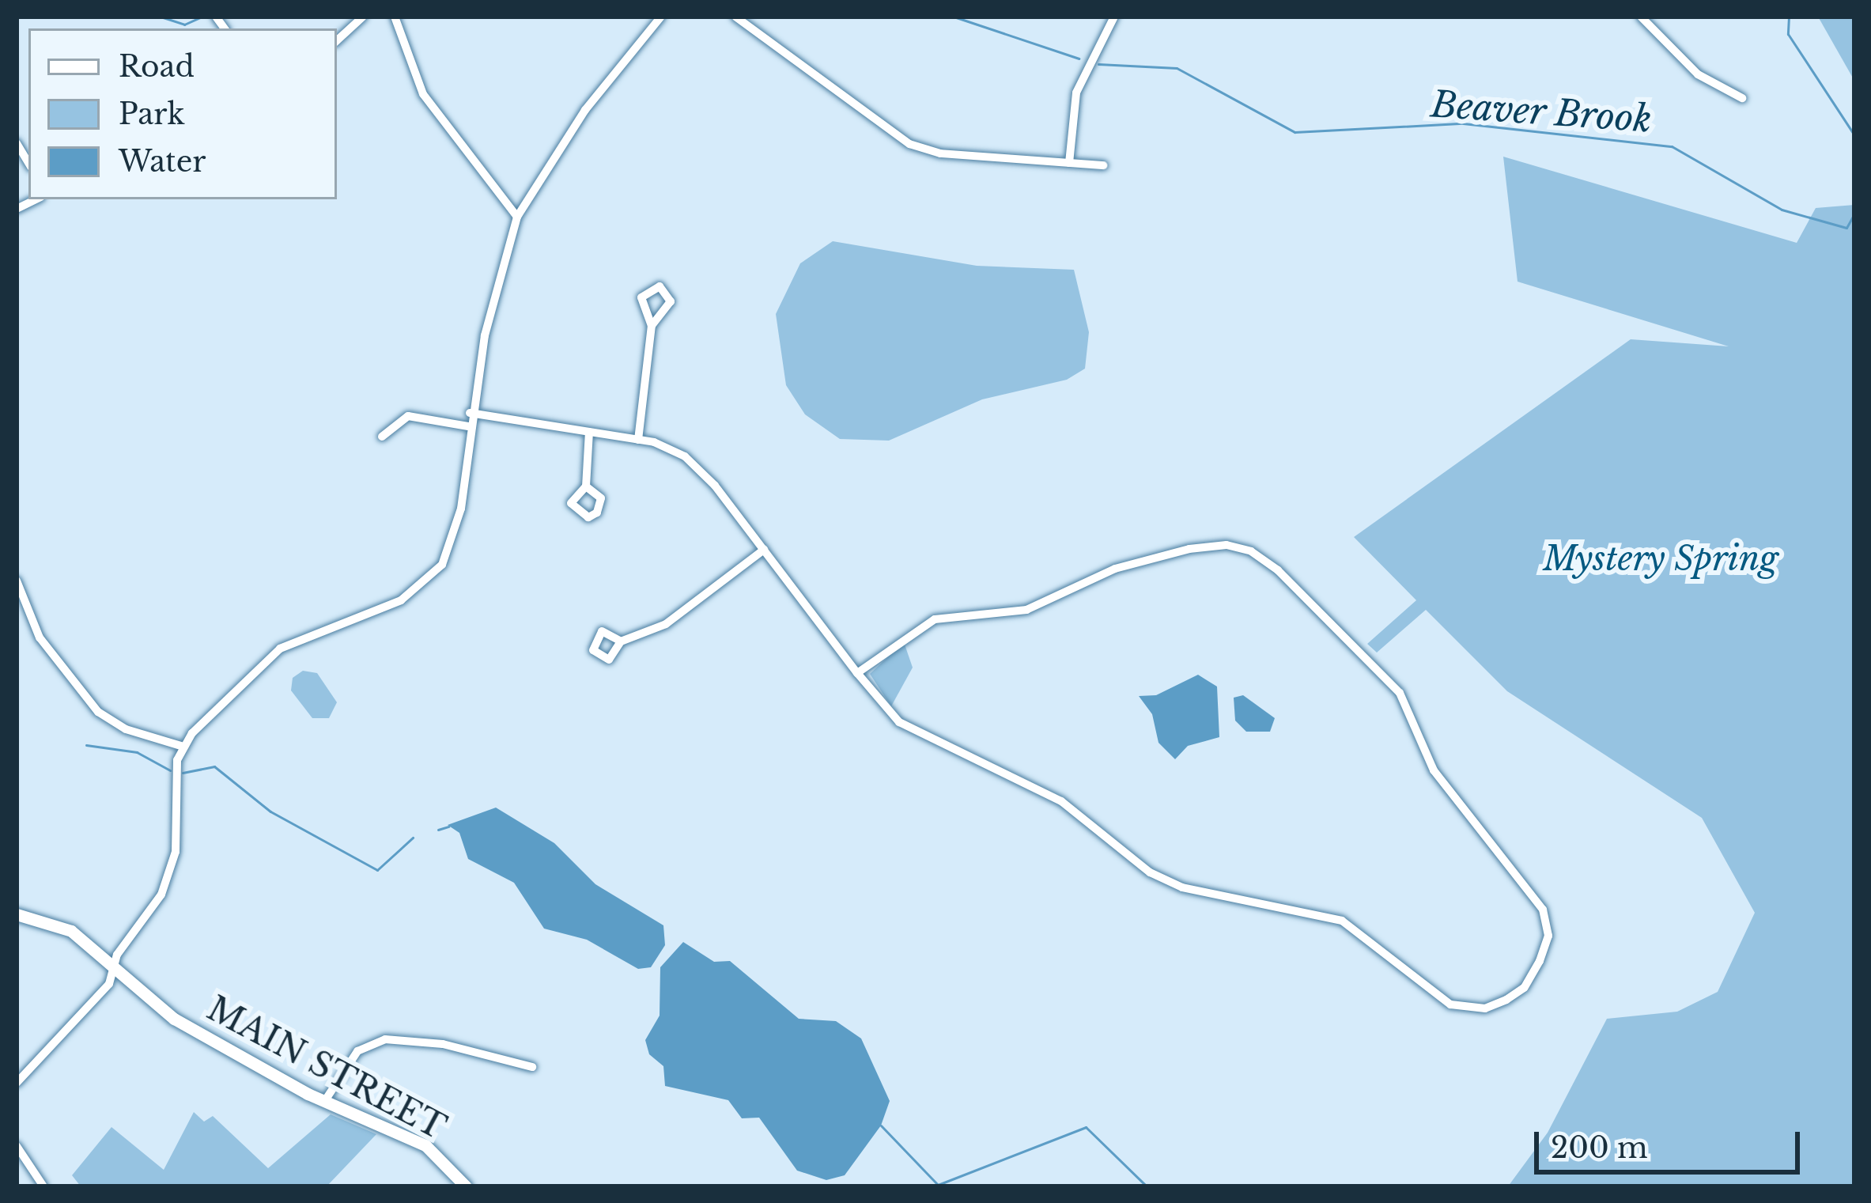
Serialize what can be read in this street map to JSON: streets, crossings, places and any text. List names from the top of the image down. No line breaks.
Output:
{"streets":{"main road":["MAIN STREET"]},"water":["Beaver Brook"],"parks":["Mystery Spring"],"legend":["Road","Park","Water"],"scale_bar":"200 m"}
